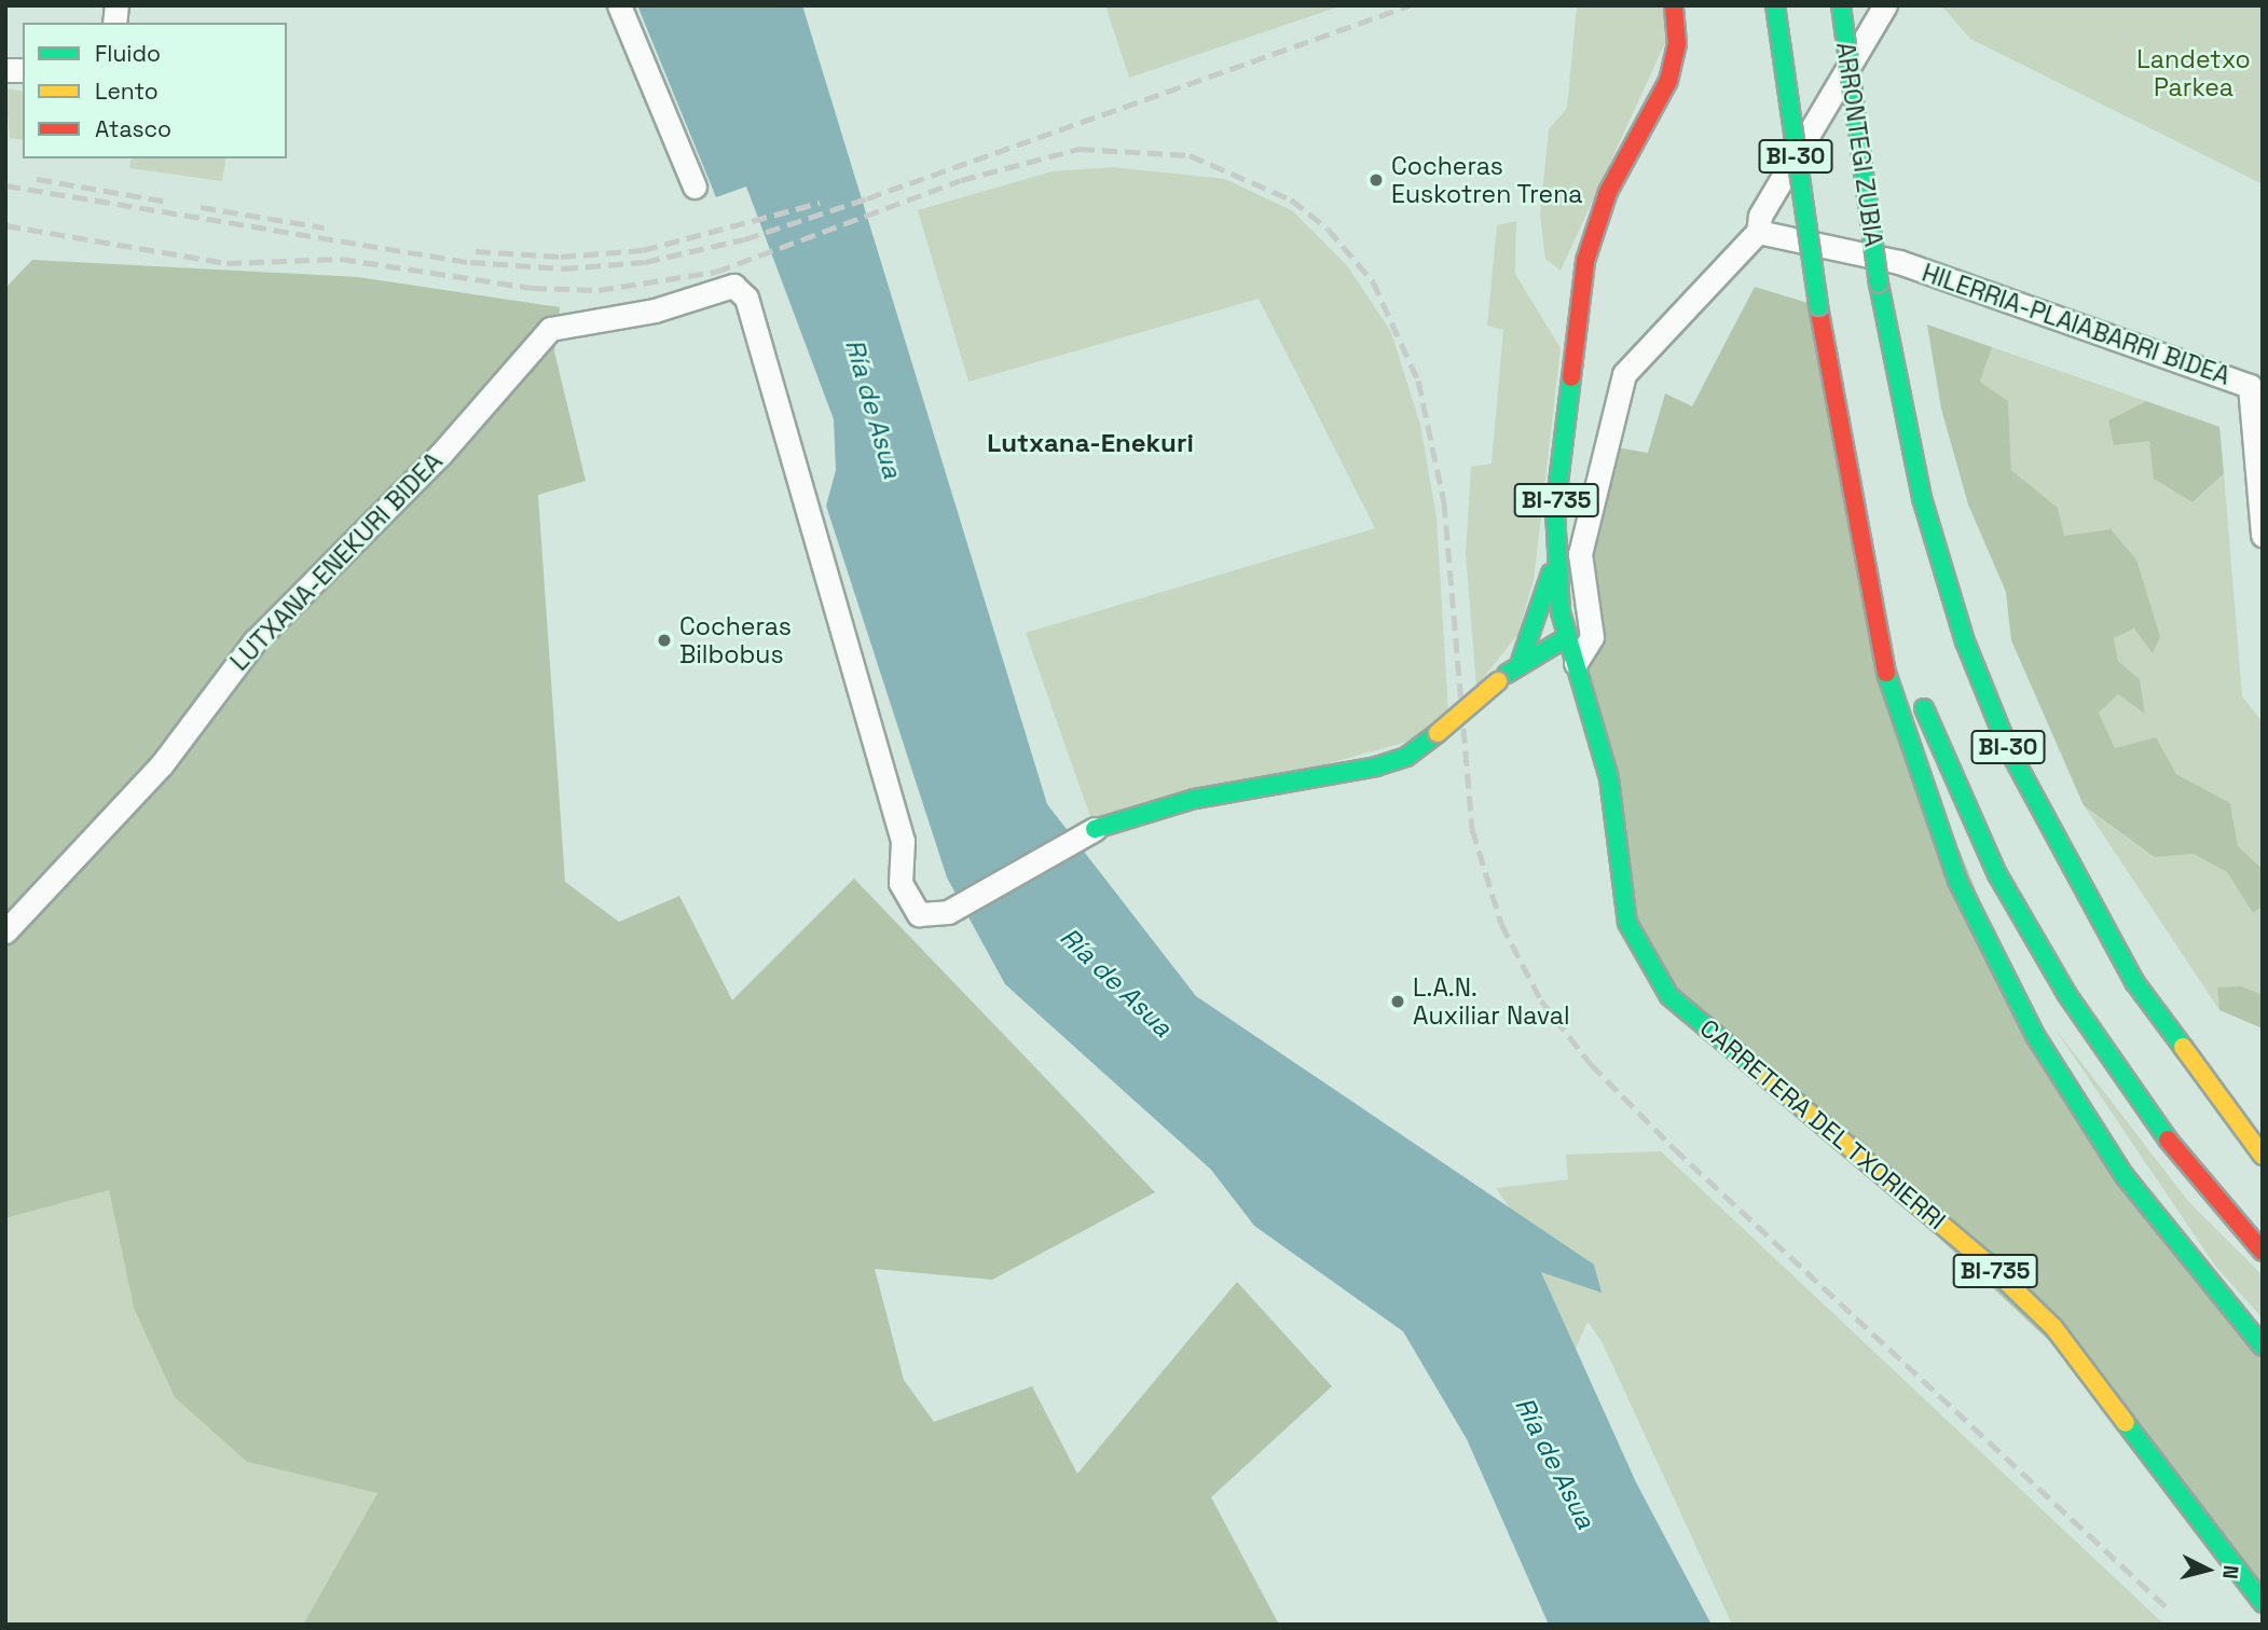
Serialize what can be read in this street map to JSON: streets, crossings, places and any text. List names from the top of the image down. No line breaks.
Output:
{"streets":{"main road":["ARRONTEGI ZUBIA","BI-30","BI-735","CARRETERA DEL TXORIERRI"],"street":["HILERRIA-PLAIABARRI BIDEA","LUTXANA-ENEKURI BIDEA"]},"crossings":[["ARRONTEGI ZUBIA","BI-30"],["BI-735","CARRETERA DEL TXORIERRI"]],"districts":["Lutxana-Enekuri"],"water":["Ría de Asua"],"parks":["Landetxo Parkea"],"places":["Cocheras Euskotren Trena","Cocheras Bilbobus","L.A.N. Auxiliar Naval"],"legend":["Fluido","Lento","Atasco"],"north":"right"}
